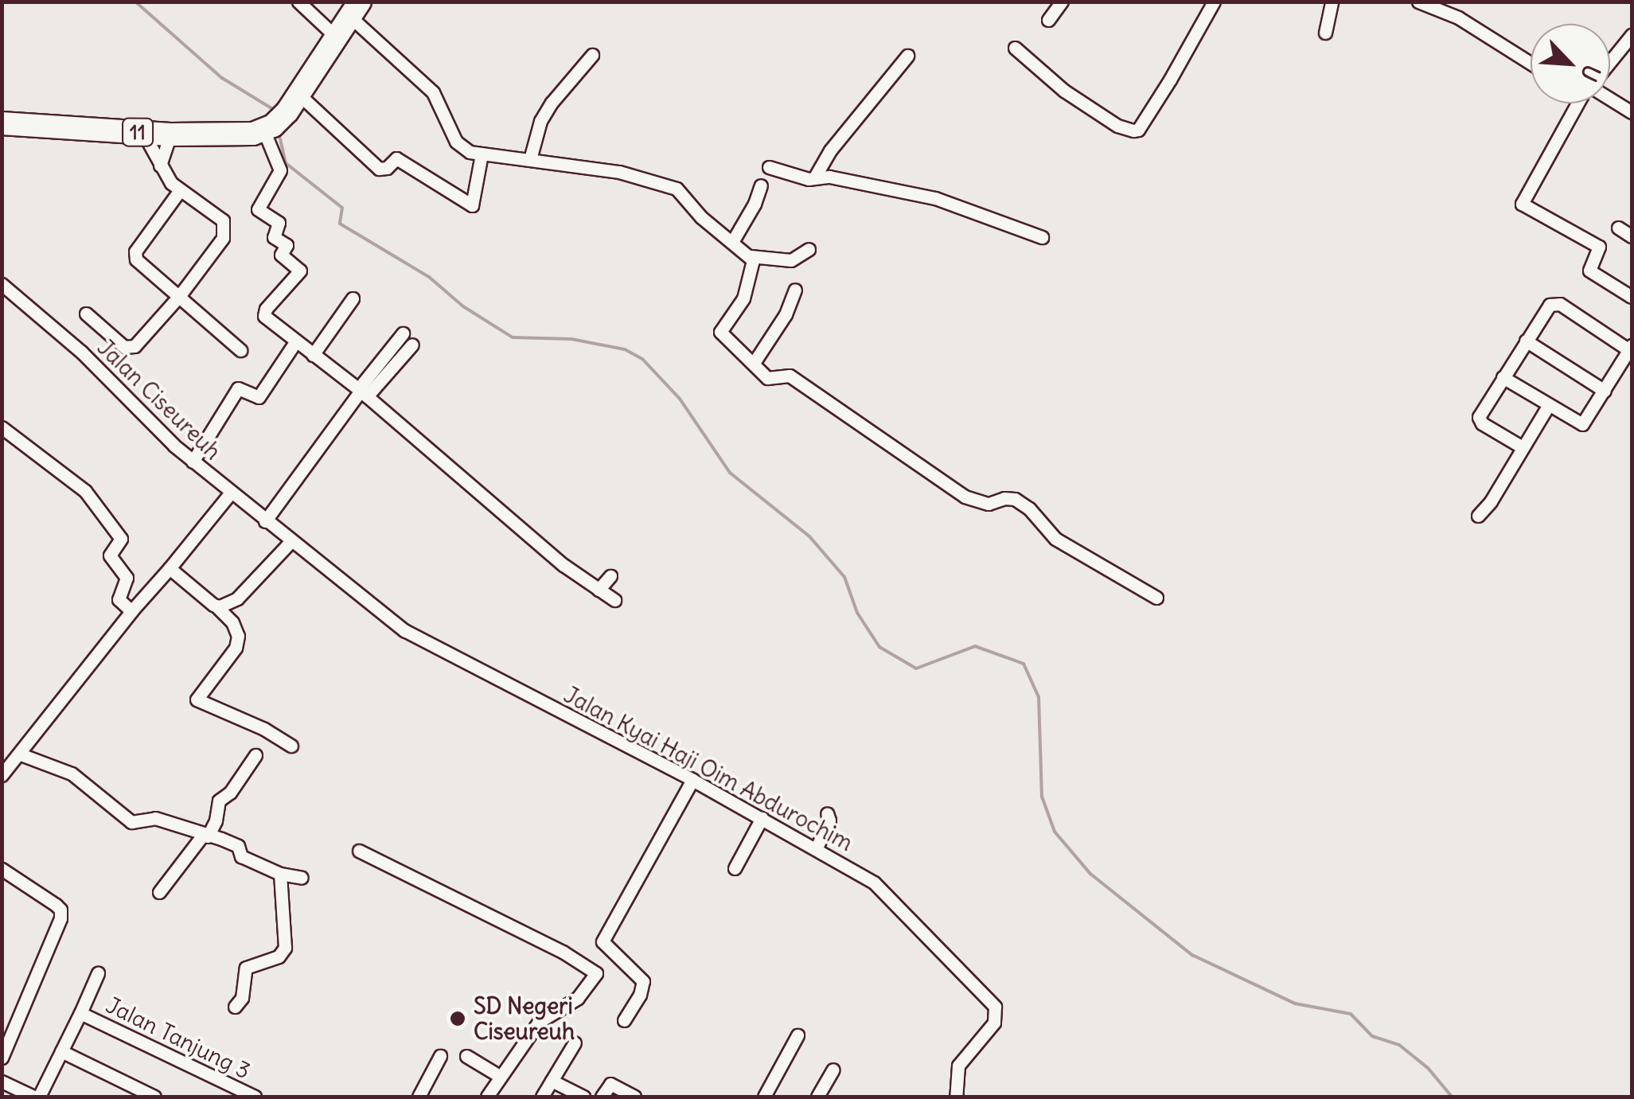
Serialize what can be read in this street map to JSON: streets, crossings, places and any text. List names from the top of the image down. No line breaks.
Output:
{"streets":{"highway":["11"],"street":["Jalan Ciseureuh","Jalan Kyai Haji Oim Abdurochim","Jalan Tanjung 3"]},"crossings":[["Jalan Ciseureuh","Jalan Kyai Haji Oim Abdurochim"]],"places":["SD Negeri Ciseureuh"],"north":"bottom right"}
